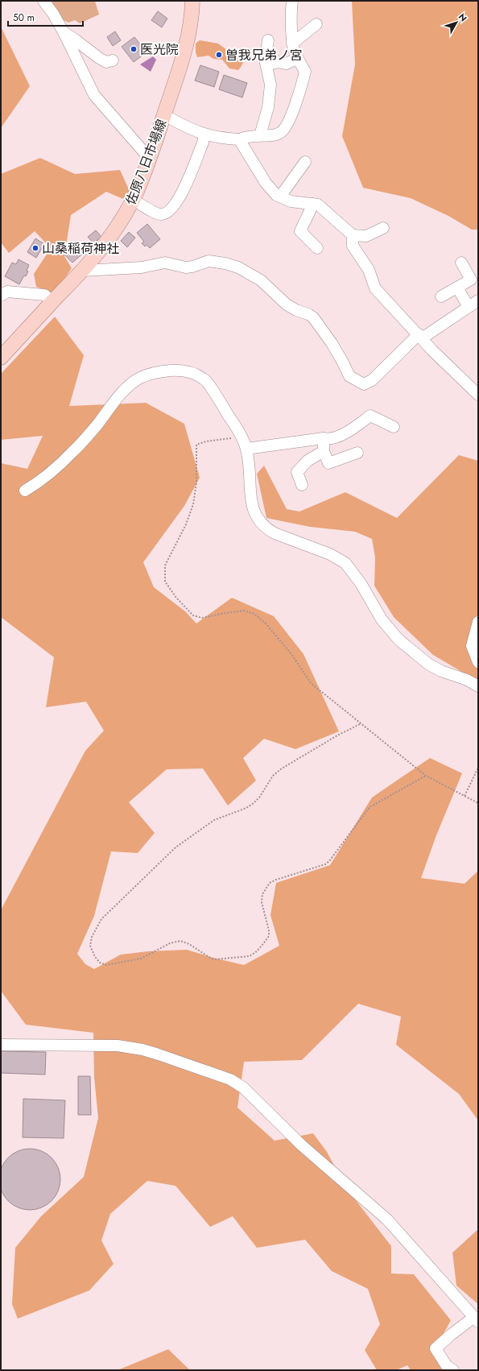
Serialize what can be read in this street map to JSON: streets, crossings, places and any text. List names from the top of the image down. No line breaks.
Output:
{"streets":{"main road":["佐原八日市場線"]},"places":["医光院","曽我兄弟ノ宮","山桑稲荷神社"],"scale_bar":"50 m","north":"top right"}
